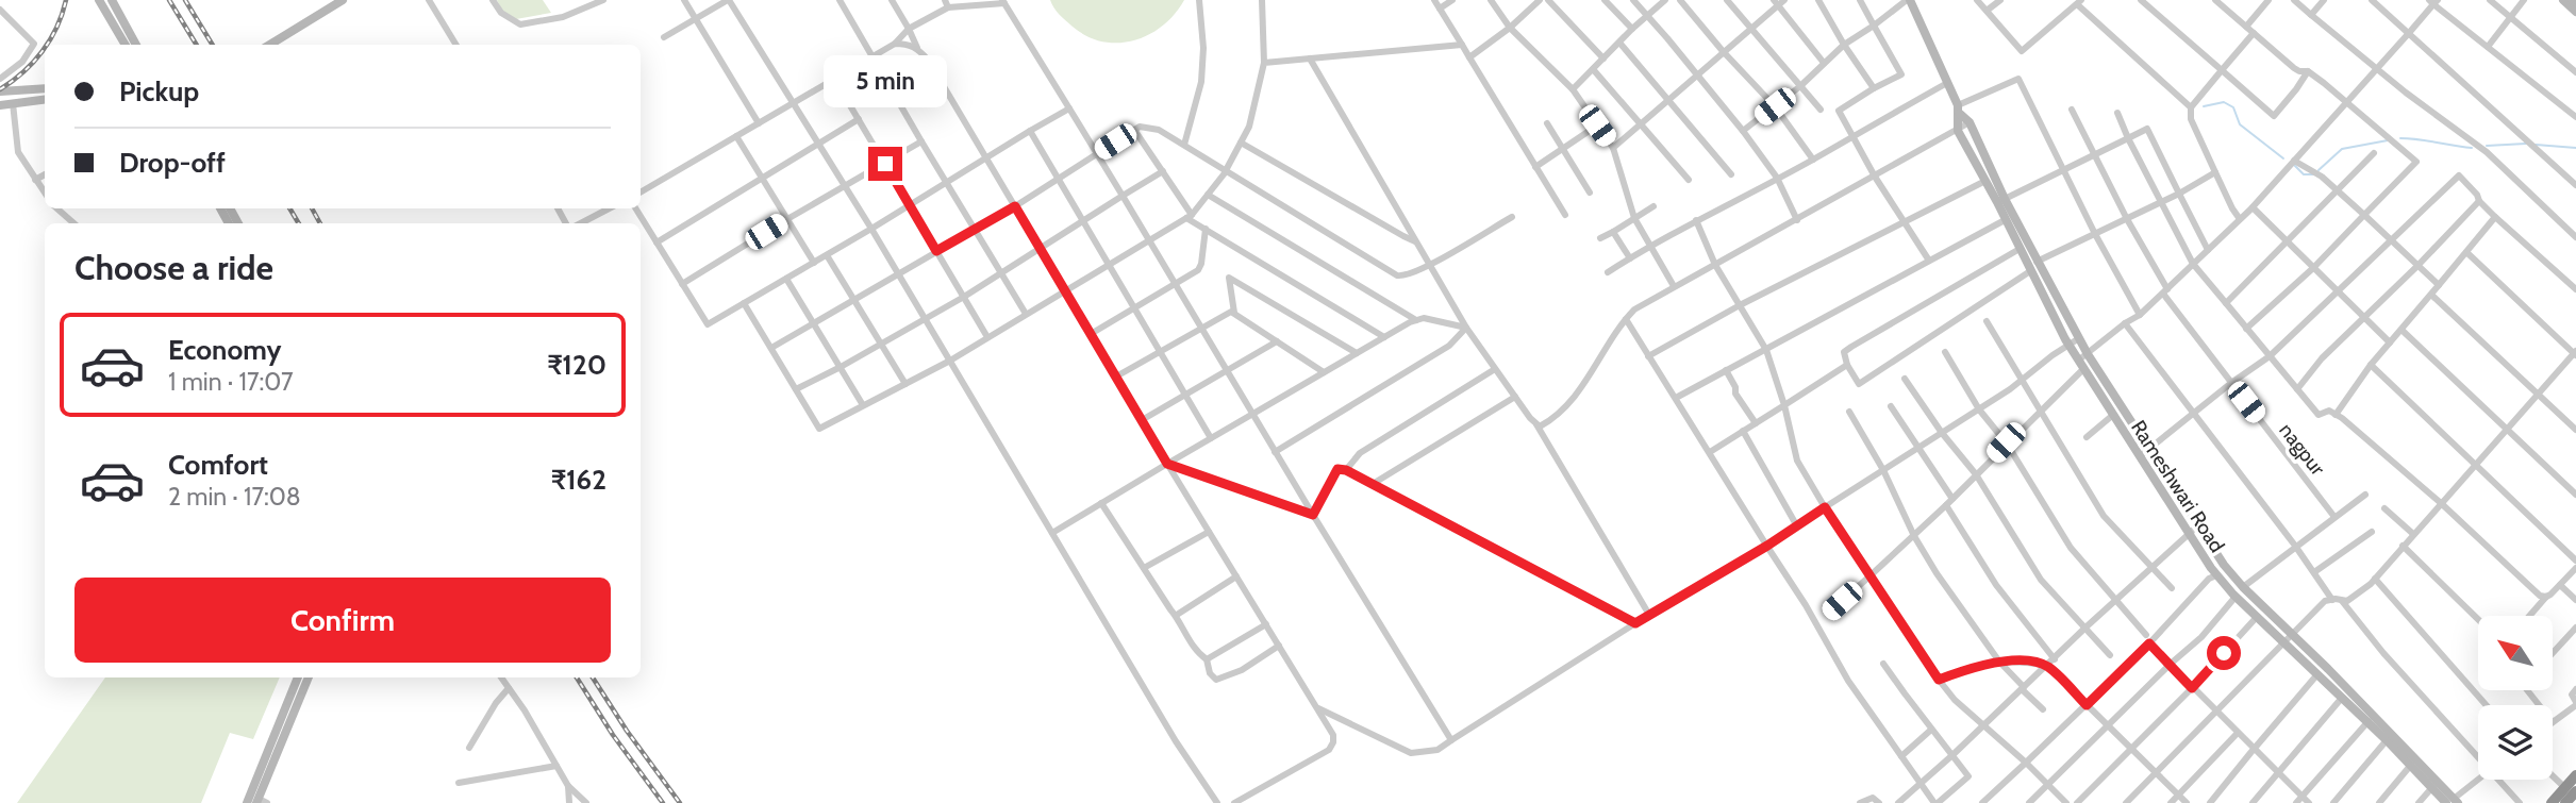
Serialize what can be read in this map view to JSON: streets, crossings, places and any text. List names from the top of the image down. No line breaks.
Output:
{"streets":{"main road":["Rameshwari Road"],"street":["nagpur"]},"north":"top left","page":{"banner":["Pickup","Drop-off"],"bubble":"5 min","heading":"Choose a ride","list":[{"name":"Economy","note":"1 min · 17:07","value":"₹120"},{"name":"Comfort","note":"2 min · 17:08","value":"₹162"}],"buttons":"Confirm"}}
